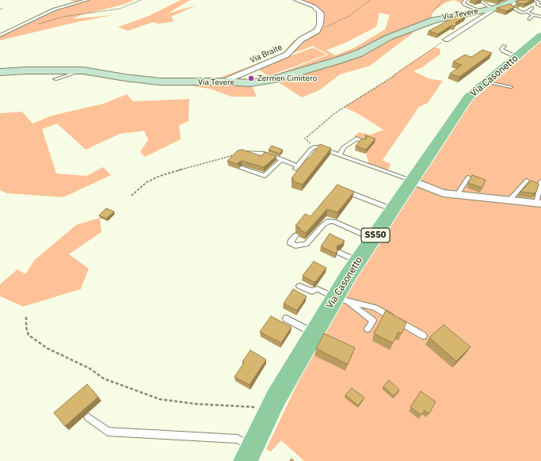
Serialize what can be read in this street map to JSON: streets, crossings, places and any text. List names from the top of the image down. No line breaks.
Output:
{"streets":{"main road":["Via Tevere","Via Casonetto","SS50"],"street":["Via Braite"]},"crossings":[["Via Tevere","Via Braite"]],"places":["Zermen Cimitero"]}
